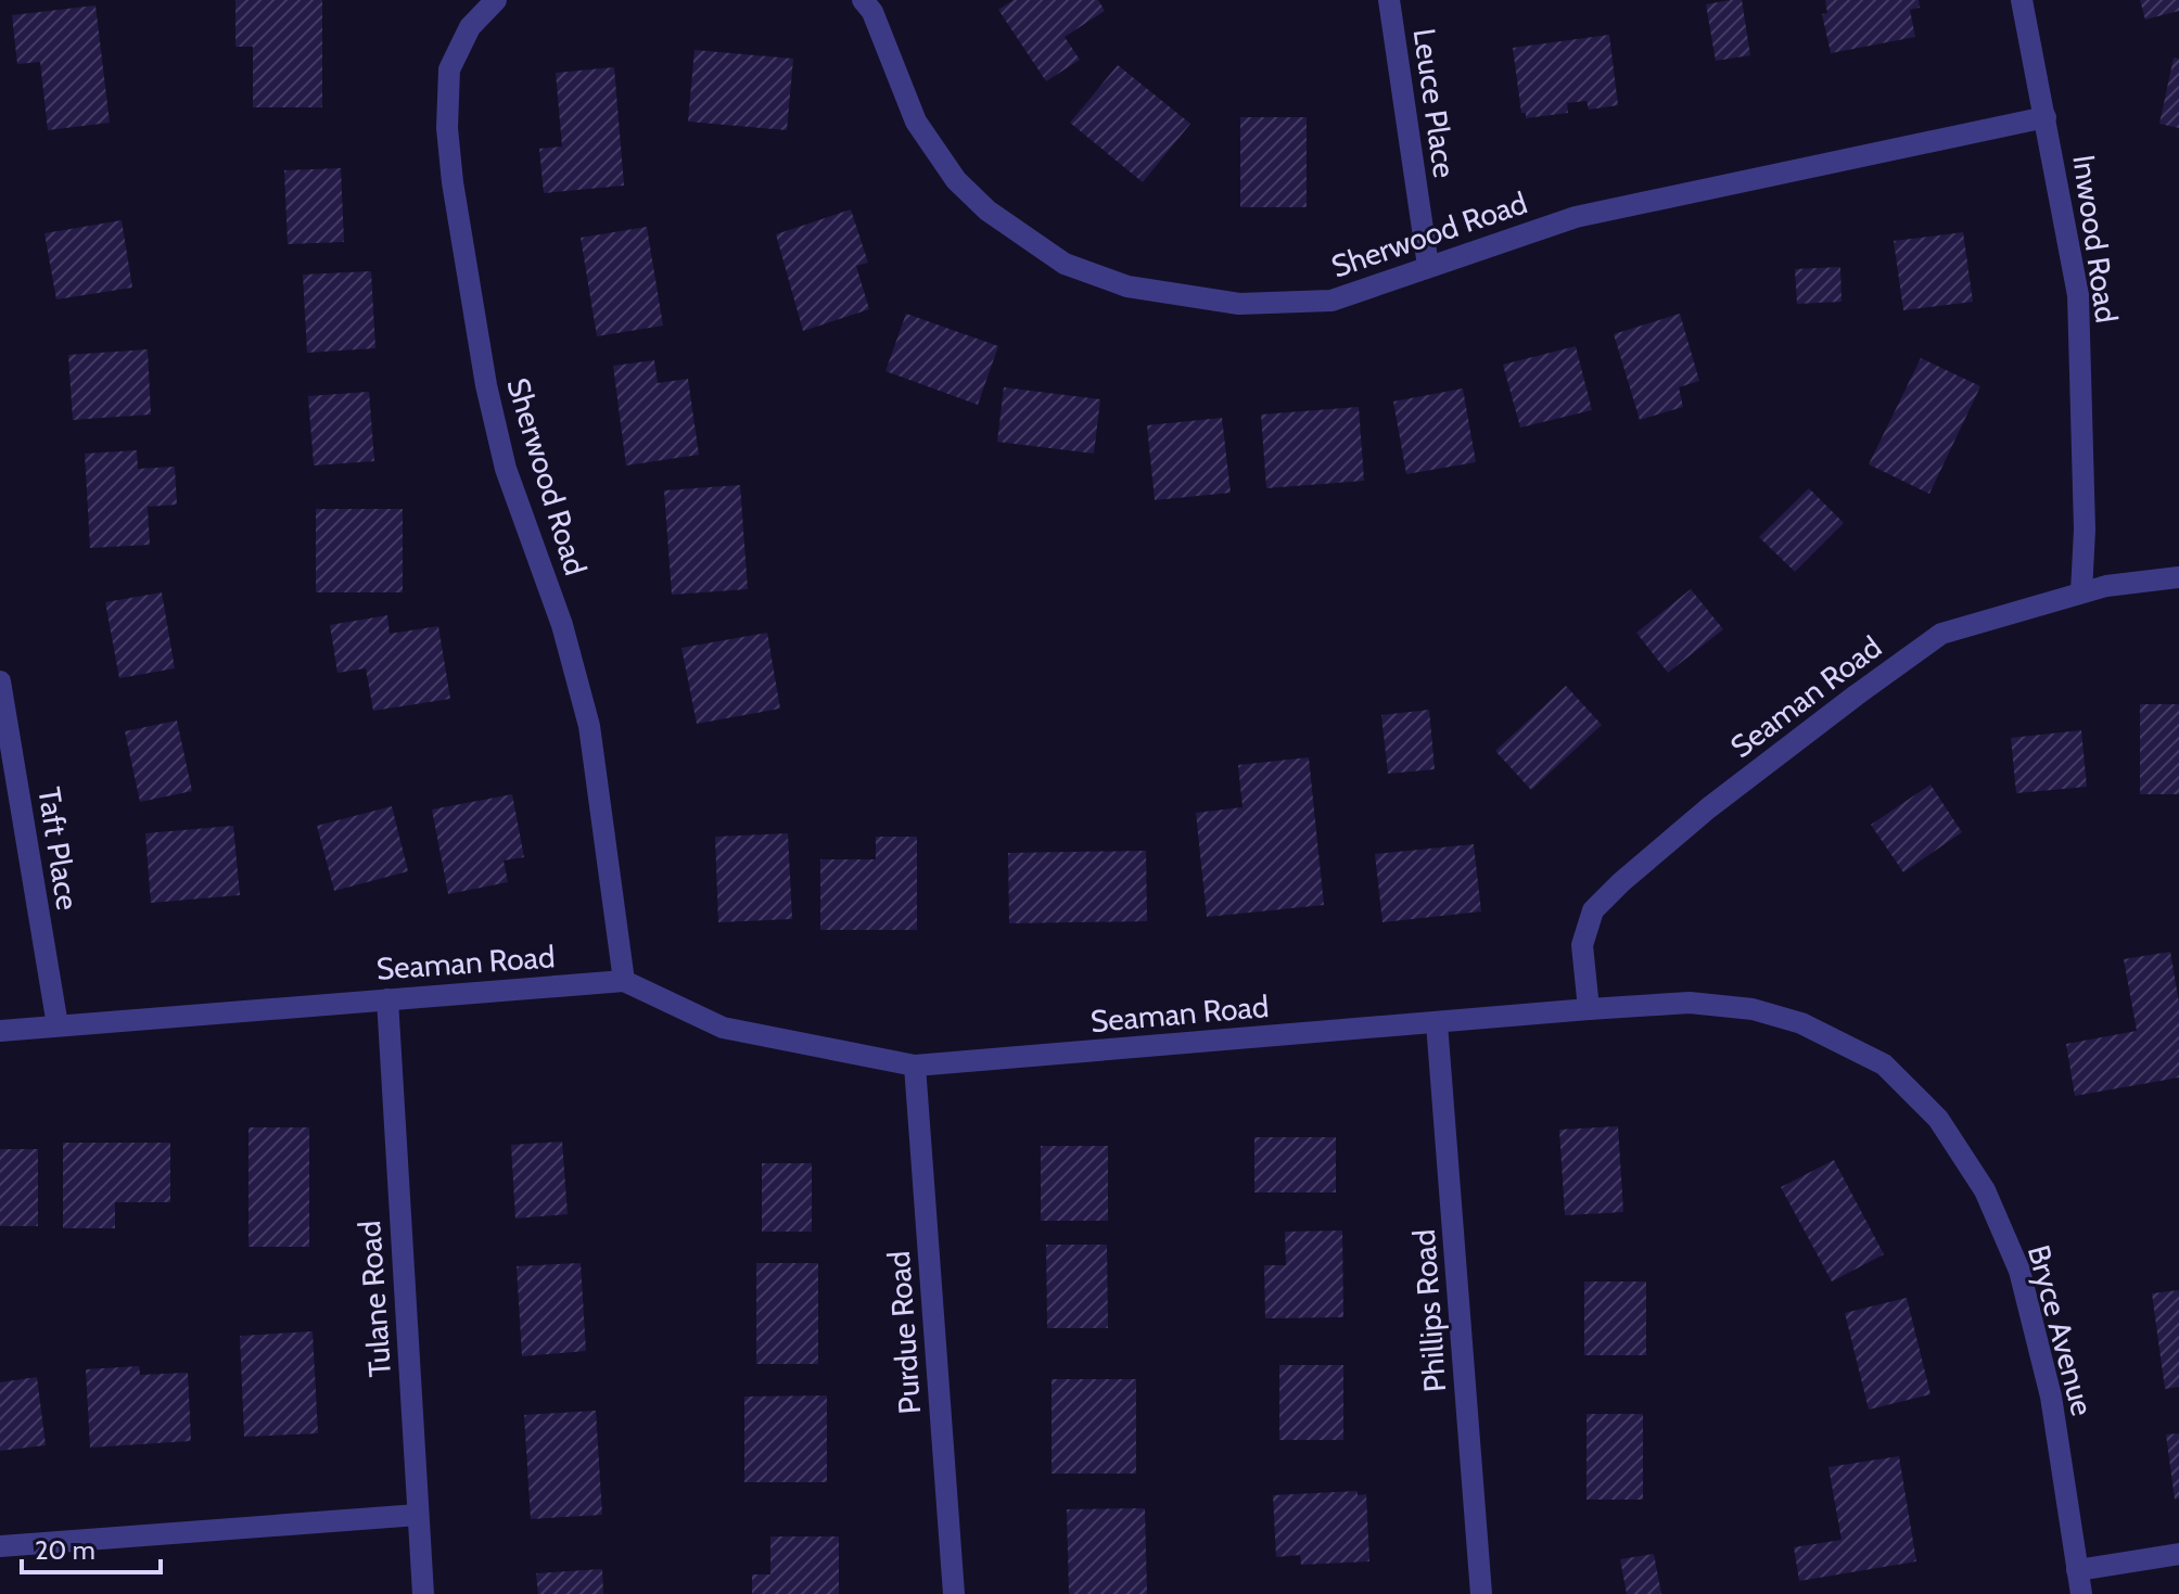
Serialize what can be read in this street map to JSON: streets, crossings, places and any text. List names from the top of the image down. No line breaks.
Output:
{"streets":{"street":["Leuce Place","Sherwood Road","Inwood Road","Seaman Road","Taft Place","Tulane Road","Phillips Road","Bryce Avenue","Purdue Road"]},"crossings":[["Leuce Place","Sherwood Road"],["Sherwood Road","Inwood Road"],["Sherwood Road","Seaman Road"],["Inwood Road","Seaman Road"],["Seaman Road","Taft Place"],["Seaman Road","Tulane Road"],["Seaman Road","Phillips Road"],["Seaman Road","Bryce Avenue"],["Seaman Road","Purdue Road"]],"scale_bar":"20 m"}
